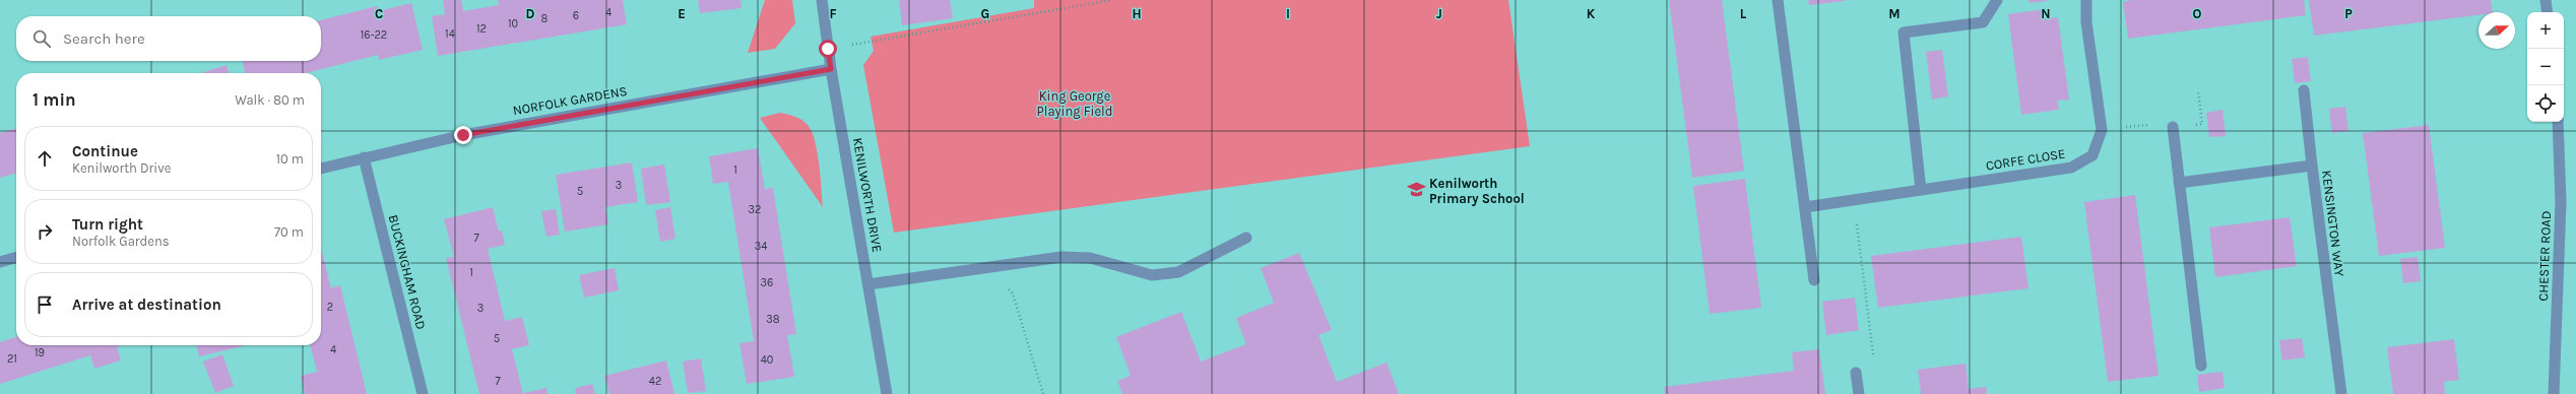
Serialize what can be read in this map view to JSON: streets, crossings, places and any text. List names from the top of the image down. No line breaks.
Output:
{"streets":{"street":["NORFOLK GARDENS","CORFE CLOSE","KENILWORTH DRIVE","KENSINGTON WAY","CHESTER ROAD","BUCKINGHAM ROAD"]},"crossings":[["NORFOLK GARDENS","KENILWORTH DRIVE"],["NORFOLK GARDENS","BUCKINGHAM ROAD"]],"parks":["King George Playing Field"],"places":{"school or university":["Kenilworth Primary School"]},"house_numbers":["4","6","8","10","12","14","16-22","1","3","5","32","7","34","1","36","2","3","38","5","4","19","21","40","7","42"],"north":"right","page":{"map_buttons":["+","−"],"search":"Search here","heading":["1 min","Walk · 80 m"],"list":[["Continue","Kenilworth Drive","10 m"],["Turn right","Norfolk Gardens","70 m"],"Arrive at destination"]},"grid":{"columns":["C","D","E","F","G","H","I","J","K","L","M","N","O","P"]}}
